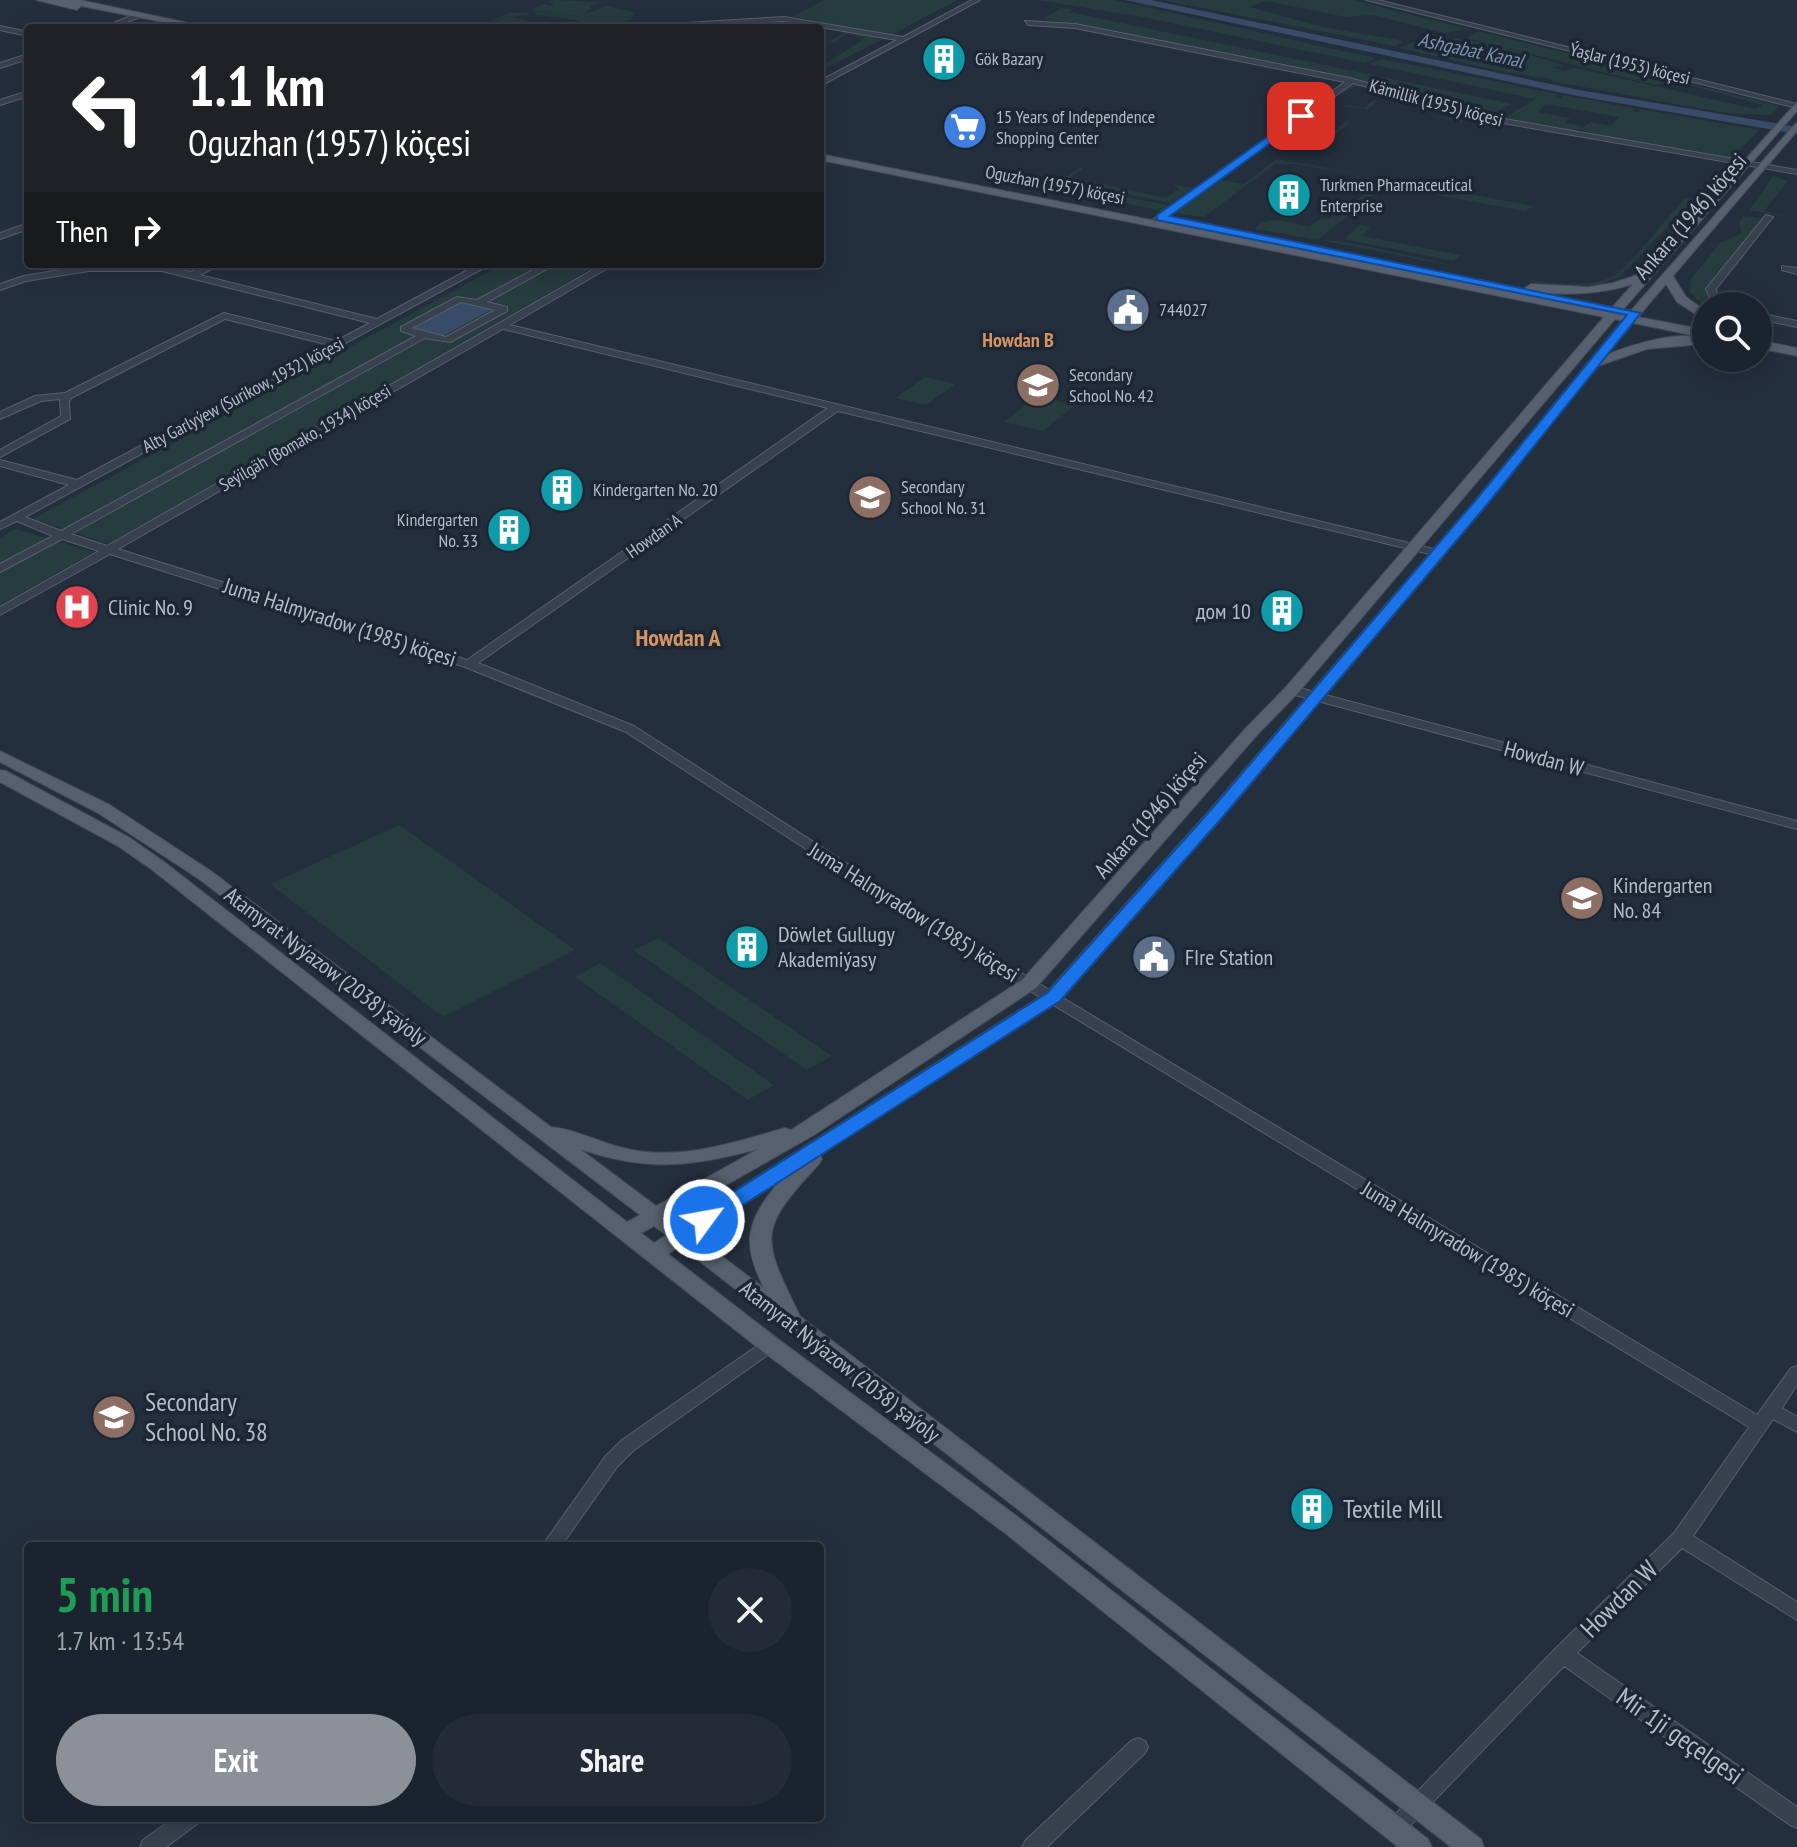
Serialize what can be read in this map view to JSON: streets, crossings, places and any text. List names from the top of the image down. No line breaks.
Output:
{"streets":{"main road":["Oguzhan (1957) köçesi","Ankara (1946) köçesi","Atamyrat Nyýazow (2038) şaýoly"],"street":["Ýaşlar (1953) köçesi","Kämillik (1955) köçesi","Alty Garlyýew (Surikow, 1932) köçesi","Seýilgäh (Bomako, 1934) köçesi","Howdan A","Juma Halmyradow (1985) köçesi","Howdan W","Mir 1ji geçelgesi"]},"crossings":[["Ýaşlar (1953) köçesi","Ankara (1946) köçesi"],["Kämillik (1955) köçesi","Ankara (1946) köçesi"],["Oguzhan (1957) köçesi","Ankara (1946) köçesi"],["Ankara (1946) köçesi","Juma Halmyradow (1985) köçesi"],["Ankara (1946) köçesi","Howdan W"],["Ankara (1946) köçesi","Atamyrat Nyýazow (2038) şaýoly"],["Alty Garlyýew (Surikow, 1932) köçesi","Juma Halmyradow (1985) köçesi"],["Seýilgäh (Bomako, 1934) köçesi","Juma Halmyradow (1985) köçesi"],["Howdan A","Juma Halmyradow (1985) köçesi"],["Juma Halmyradow (1985) köçesi","Howdan W"],["Howdan W","Atamyrat Nyýazow (2038) şaýoly"],["Howdan W","Mir 1ji geçelgesi"]],"districts":["Howdan B","Howdan A"],"water":["Ashgabat Kanal"],"places":{"building":["Gök Bazary","Turkmen Pharmaceutical Enterprise","Kindergarten No. 20","Kindergarten No. 33","дом 10","Döwlet Gullugy Akademiýasy","Textile Mill"],"supermarket":["15 Years of Independence Shopping Center"],"public building":["744027","FIre Station"],"school or university":["Secondary School No. 42","Secondary School No. 31","Kindergarten No. 84","Secondary School No. 38"],"hospital":["Clinic No. 9"]},"page":{"turn":["1.1 km","Oguzhan (1957) köçesi"],"then":"Then","heading":["5 min","1.7 km · 13:54"],"buttons":["Exit","Share"]}}
